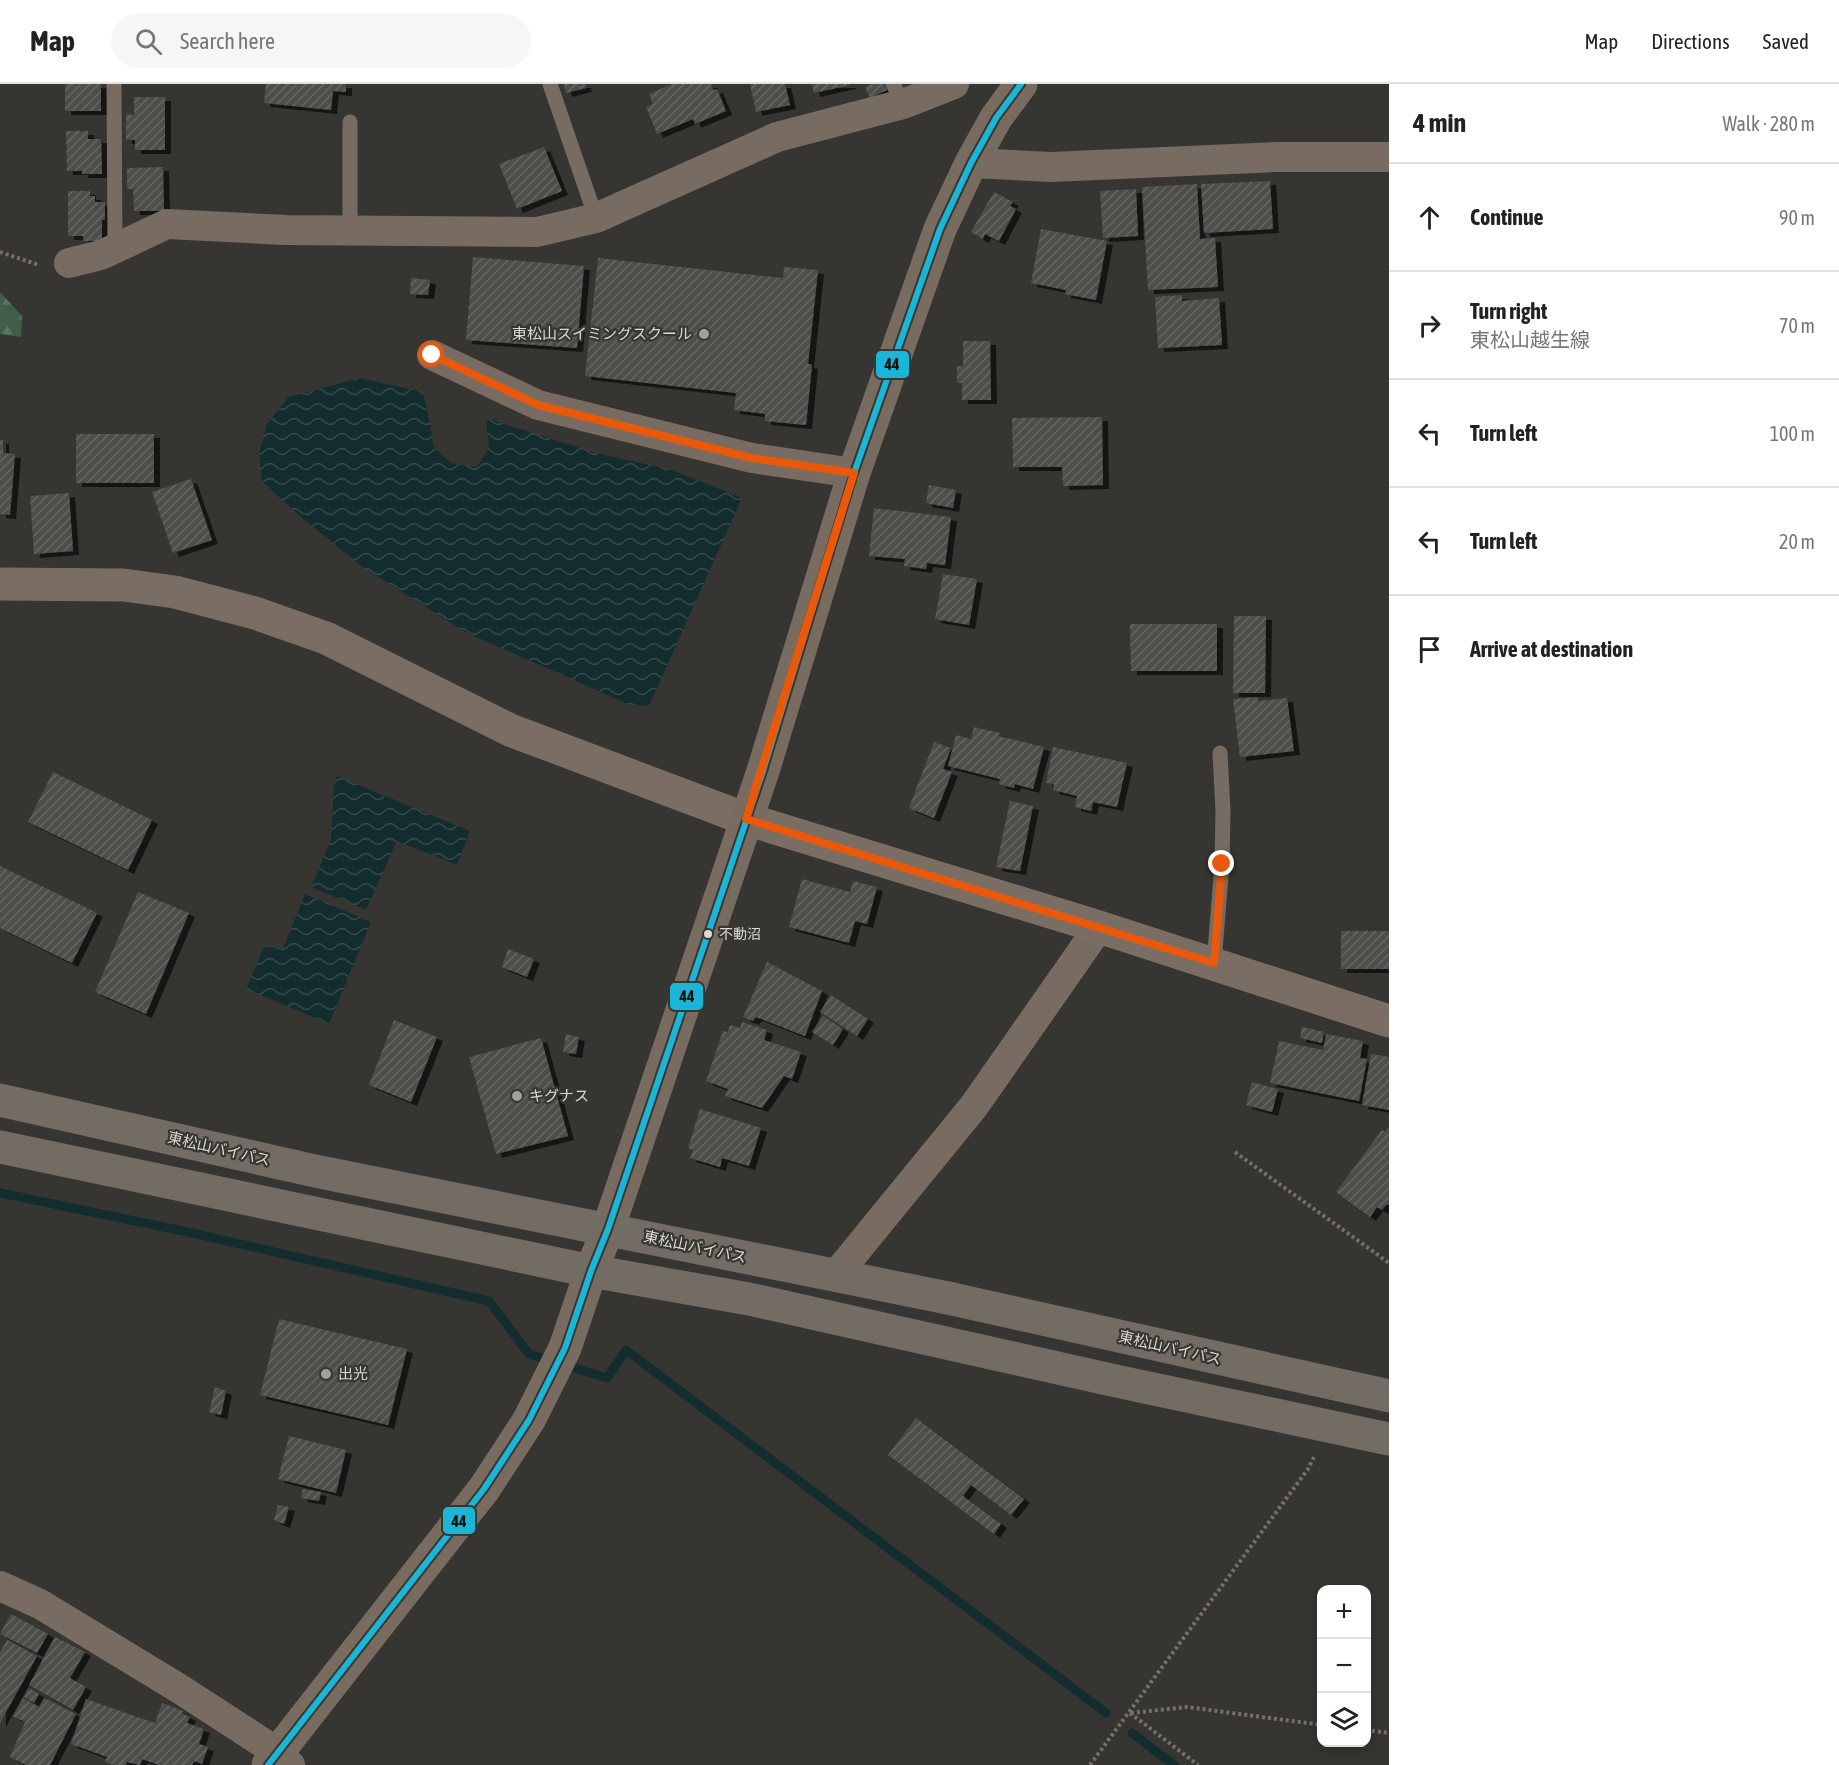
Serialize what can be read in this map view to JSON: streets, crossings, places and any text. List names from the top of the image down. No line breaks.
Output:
{"streets":{"highway":["東松山バイパス"]},"places":["東松山スイミングスクール","不動沼","キグナス","出光"],"lines":["transit line 44"],"page":{"header":"Map","search":"Search here","nav":["Map","Directions","Saved"],"heading":["4 min","Walk · 280 m"],"list":[["Continue","90 m"],["Turn right","東松山越生線","70 m"],["Turn left","100 m"],["Turn left","20 m"],"Arrive at destination"],"map_buttons":["+","−"]}}
